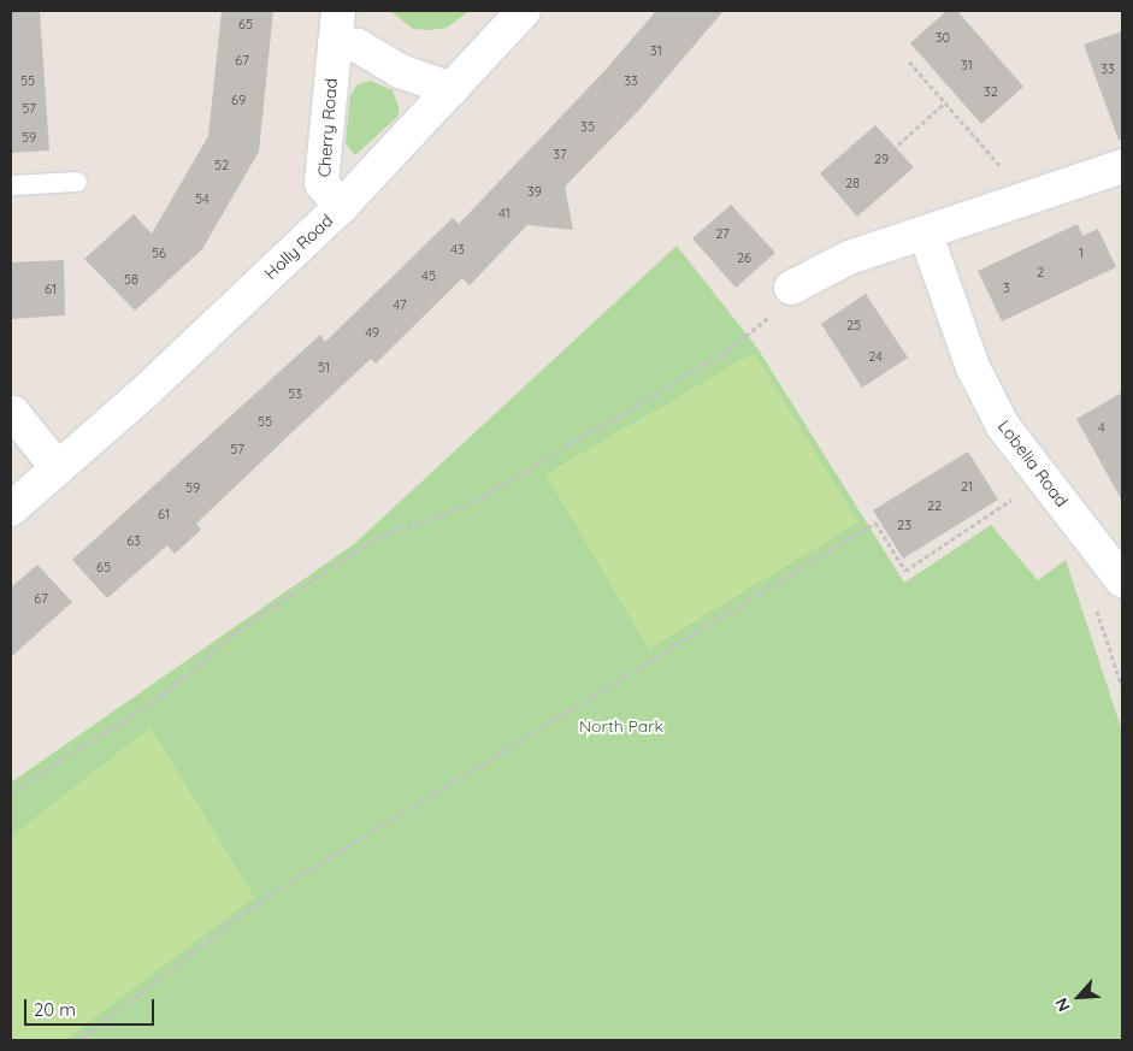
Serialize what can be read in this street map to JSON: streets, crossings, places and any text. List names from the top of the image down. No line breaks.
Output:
{"streets":{"street":["Cherry Road","Holly Road","Lobelia Road"]},"crossings":[["Cherry Road","Holly Road"]],"parks":["North Park"],"house_numbers":["65","30","31","67","31","33","55","33","32","69","57","35","59","37","29","52","28","39","54","41","27","43","56","1","26","2","45","58","3","61","47","25","49","24","51","53","55","4","57","21","59","22","61","23","63","65","67"],"scale_bar":"20 m","north":"bottom left"}
